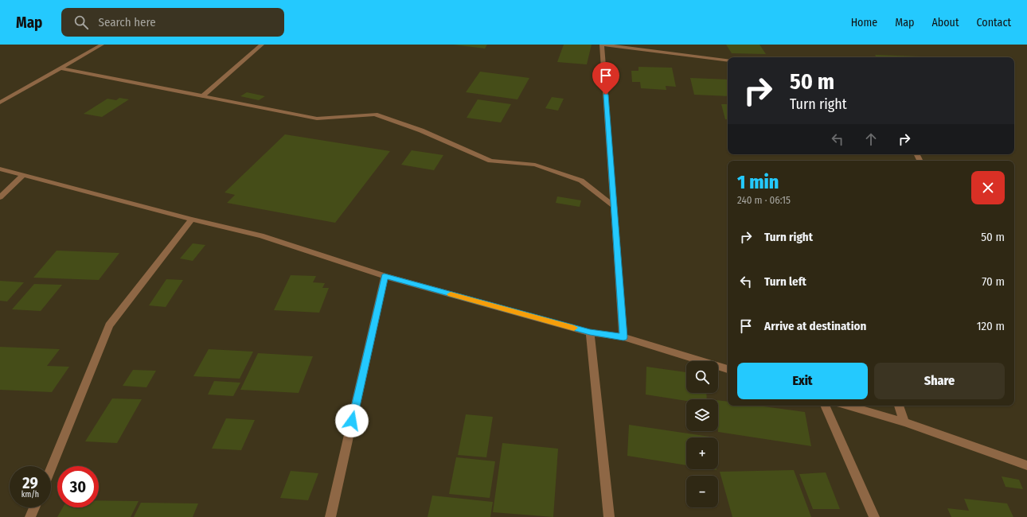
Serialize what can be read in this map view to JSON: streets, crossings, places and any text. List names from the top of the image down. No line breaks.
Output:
{"page":{"header":"Map","search":"Search here","nav":["Home","Map","About","Contact"],"turn":["50 m","Turn right"],"heading":["1 min","240 m · 06:15"],"list":[{"name":"Turn right","value":"50 m"},{"name":"Turn left","value":"70 m"},{"name":"Arrive at destination","value":"120 m"}],"buttons":["Exit","Share"],"map_buttons":["+","−"],"speed":"29 km/h","limit":"30"}}
